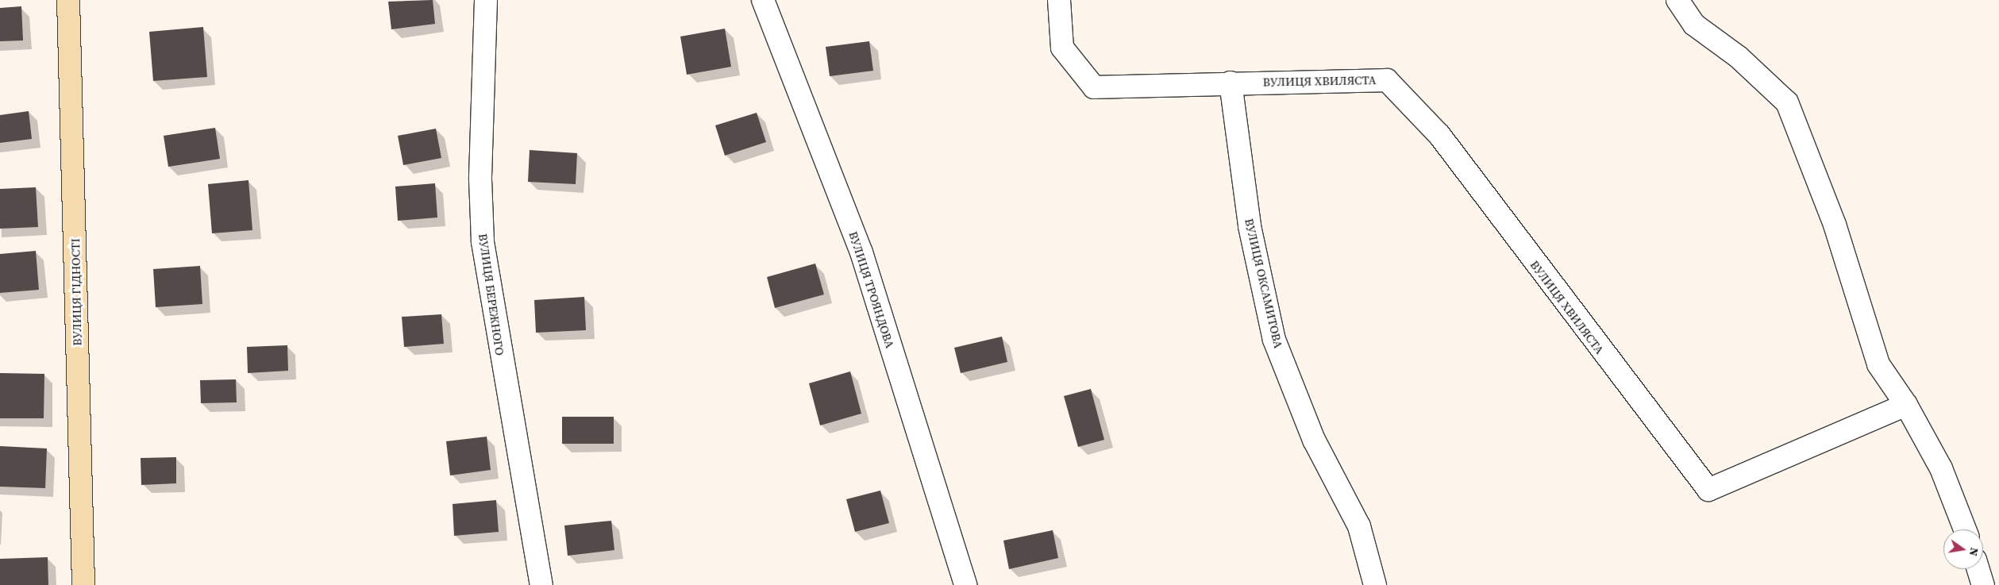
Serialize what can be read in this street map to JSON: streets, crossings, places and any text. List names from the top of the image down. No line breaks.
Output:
{"streets":{"street":["ВУЛИЦЯ ХВИЛЯСТА","ВУЛИЦЯ ОКСАМИТОВА","ВУЛИЦЯ ТРОЯНДОВА","ВУЛИЦЯ ГІДНОСТІ","ВУЛИЦЯ БЕРЕЖНОГО"]},"crossings":[["ВУЛИЦЯ ХВИЛЯСТА","ВУЛИЦЯ ОКСАМИТОВА"]],"north":"right"}
